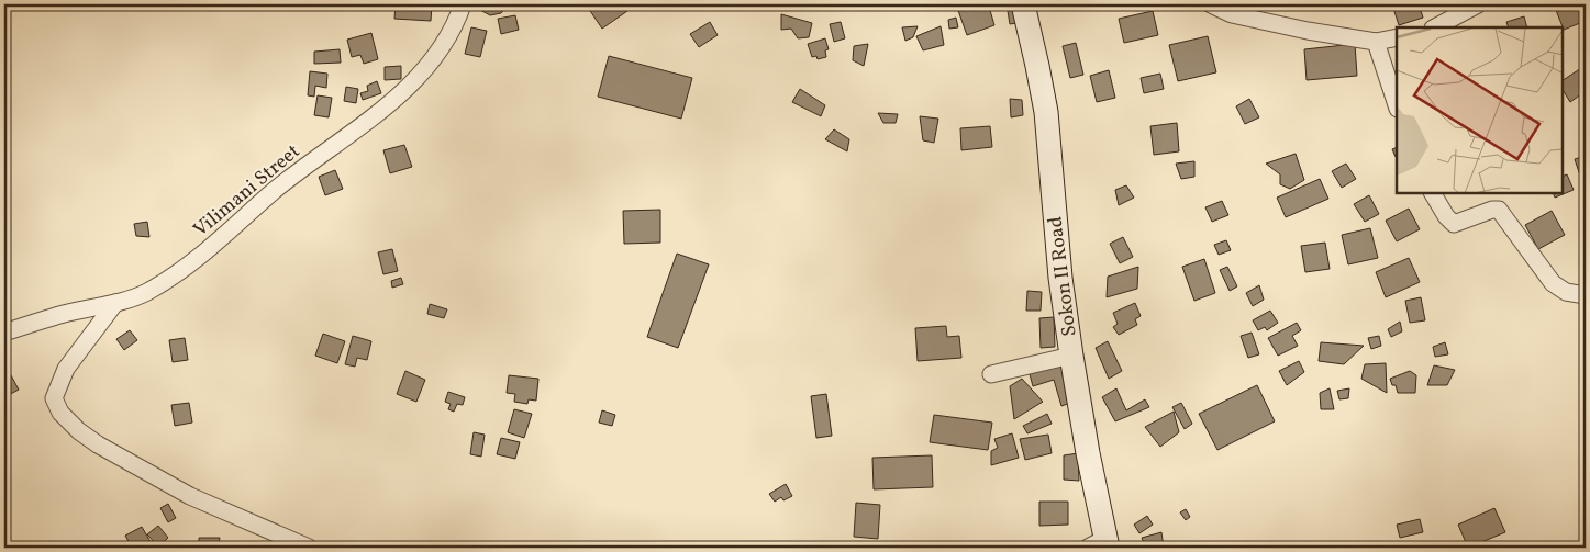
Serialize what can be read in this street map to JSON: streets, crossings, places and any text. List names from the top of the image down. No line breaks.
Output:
{"streets":{"street":["Vilimani Street","Sokon II Road"]}}
